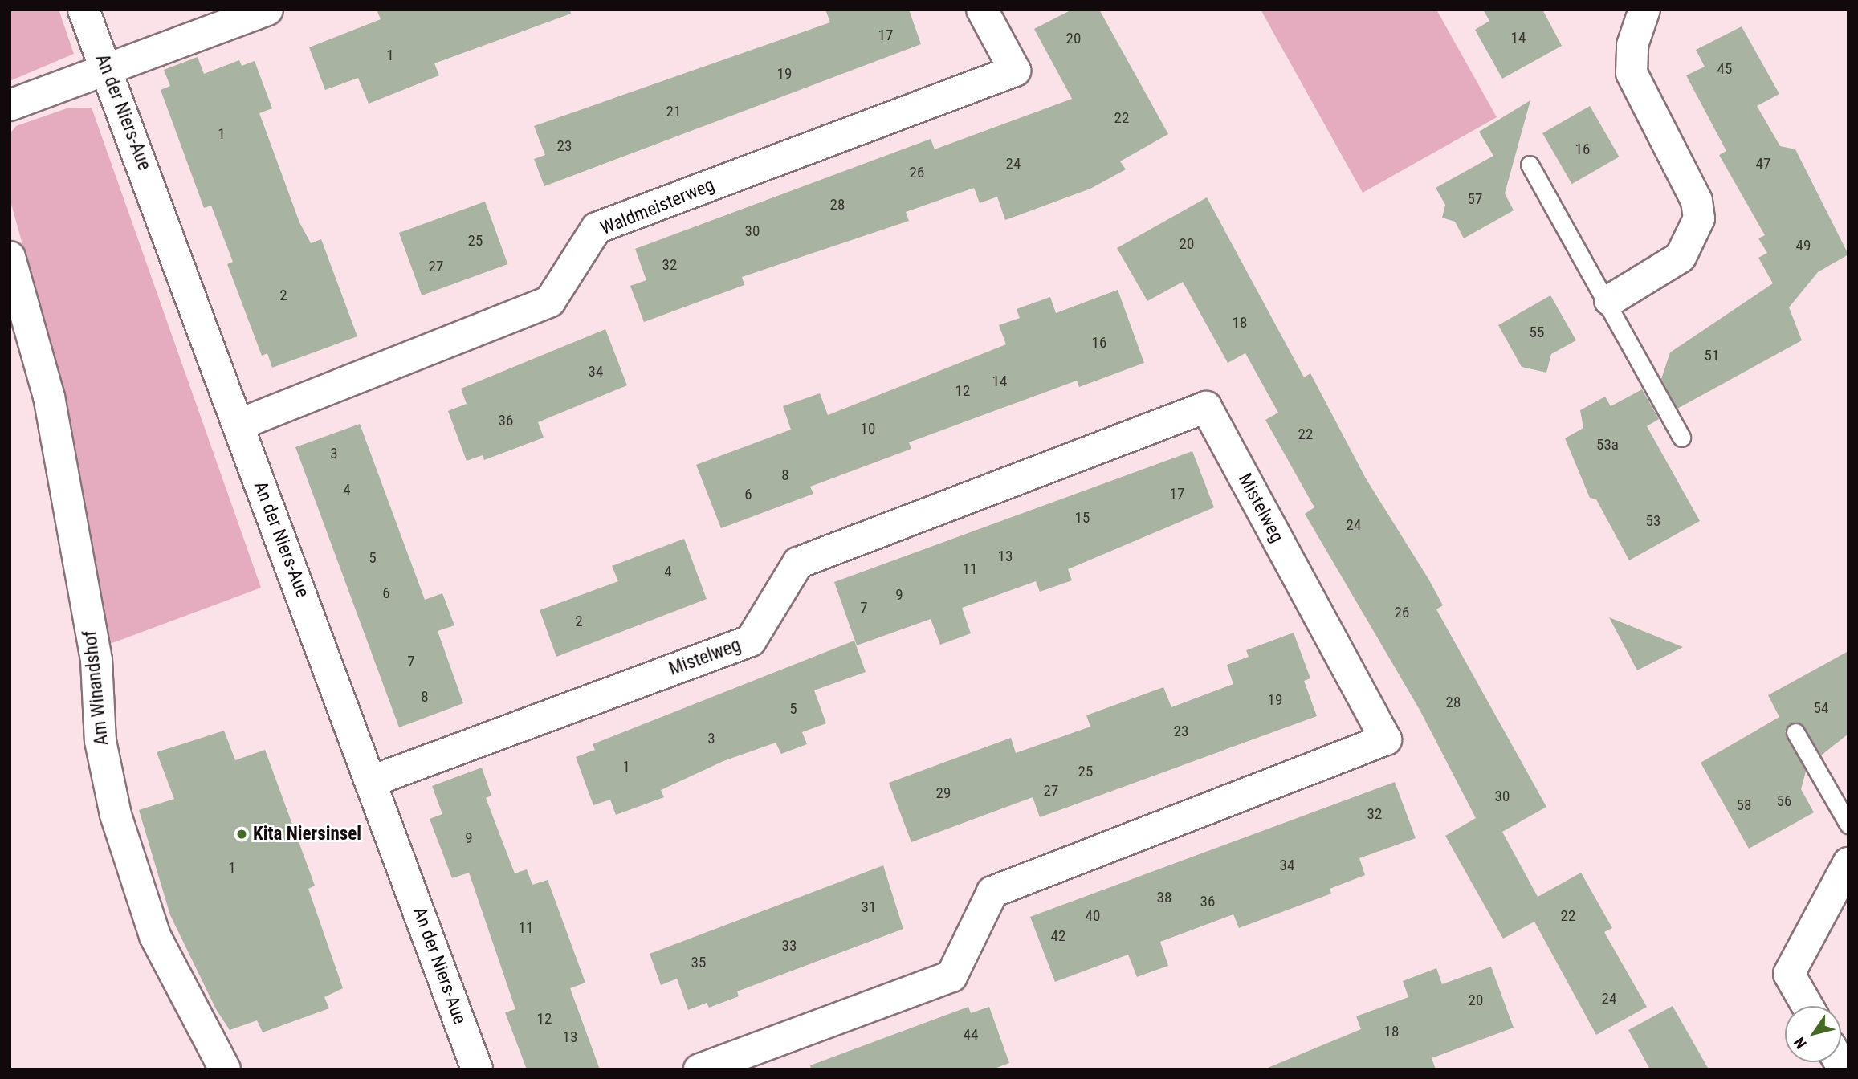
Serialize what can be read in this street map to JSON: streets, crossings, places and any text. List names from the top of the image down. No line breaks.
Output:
{"streets":{"street":["An der Niers-Aue","Waldmeisterweg","Mistelweg","Am Winandshof"]},"crossings":[["An der Niers-Aue","Waldmeisterweg"],["An der Niers-Aue","Mistelweg"]],"places":["Kita Niersinsel"],"house_numbers":["17","14","20","1","45","19","21","22","1","23","16","24","47","26","57","28","30","25","20","49","32","27","2","18","55","16","51","34","14","12","36","10","22","53a","3","8","4","17","6","15","53","24","13","5","11","4","6","9","7","26","2","7","8","19","28","54","5","23","3","1","25","27","29","30","56","58","32","9","34","1","38","36","31","40","22","11","42","33","35","24","20","12","18","44","13"],"north":"bottom left"}
